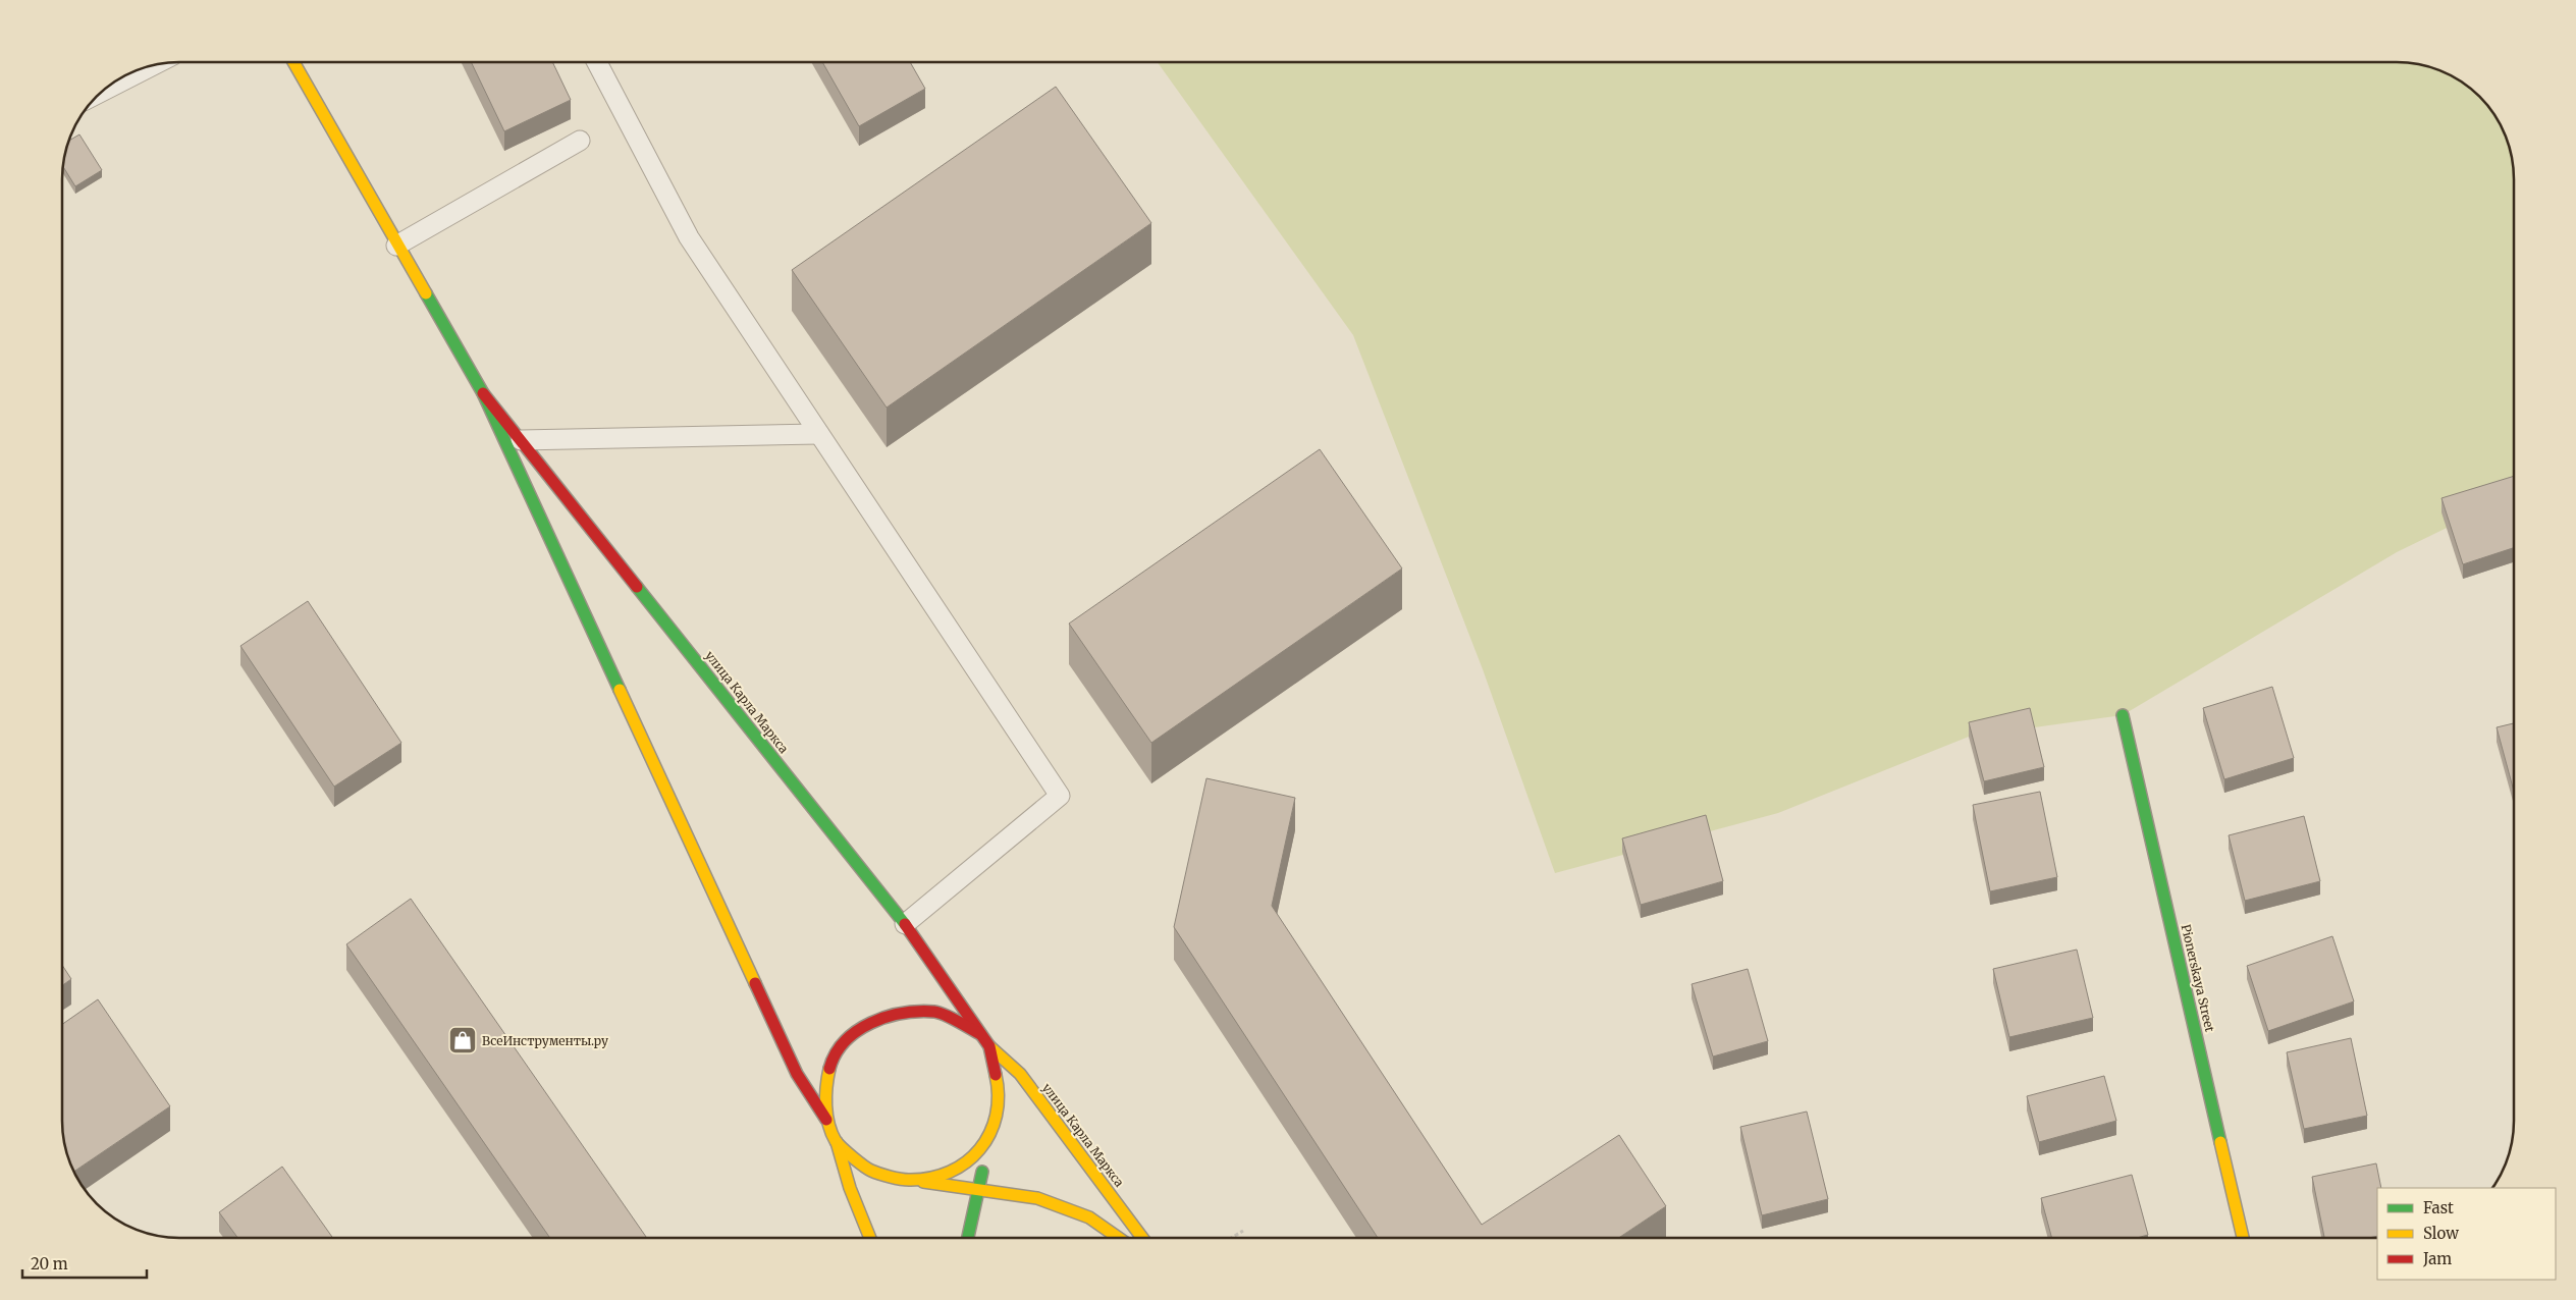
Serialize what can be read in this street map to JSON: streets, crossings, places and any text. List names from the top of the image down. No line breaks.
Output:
{"streets":{"main road":["улица Карла Маркса","Pionerskaya Street"]},"places":{"shop":["ВсеИнструменты.ру"]},"legend":["Fast","Slow","Jam"],"scale_bar":"20 m"}
